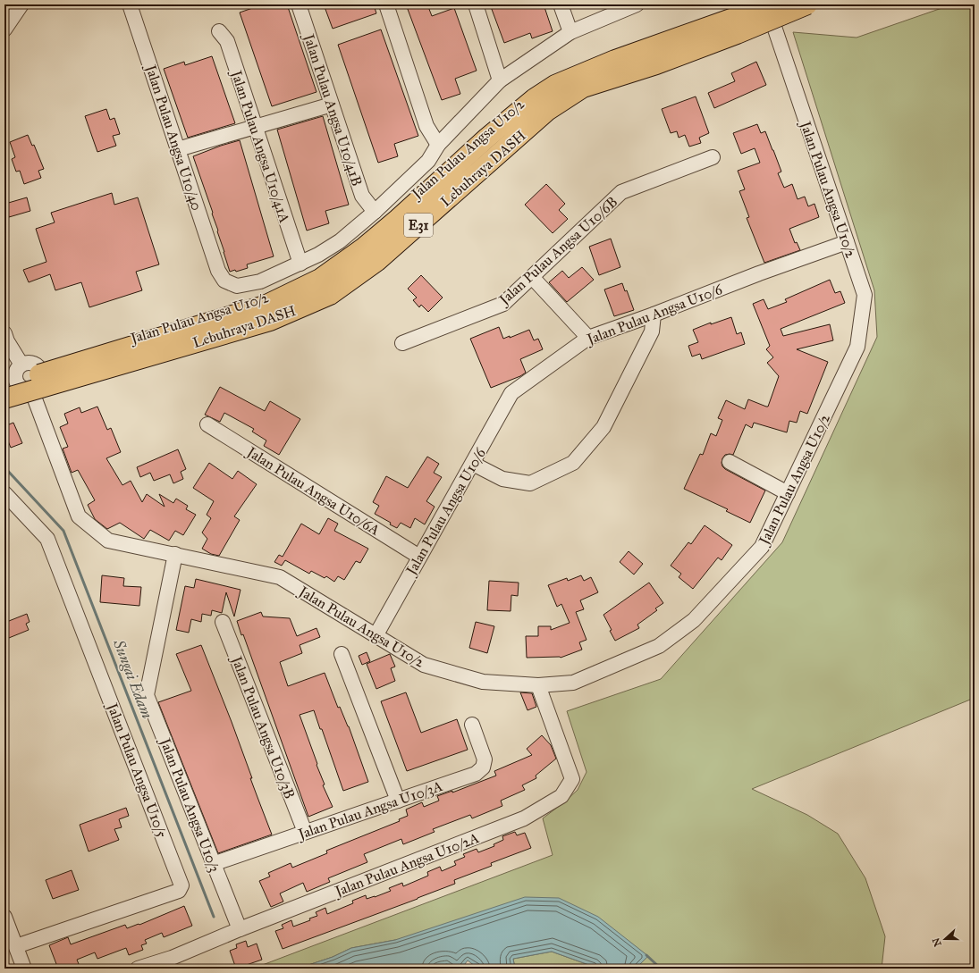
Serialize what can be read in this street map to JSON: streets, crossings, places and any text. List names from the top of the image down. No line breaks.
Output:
{"streets":{"highway":["Lebuhraya DASH","E31"],"street":["Jalan Pulau Angsa U10/41B","Jalan Pulau Angsa U10/40","Jalan Pulau Angsa U10/41A","Jalan Pulau Angsa U10/2","Jalan Pulau Angsa U10/6B","Jalan Pulau Angsa U10/6","Jalan Pulau Angsa U10/6A","Jalan Pulau Angsa U10/3B","Jalan Pulau Angsa U10/5","Jalan Pulau Angsa U10/3","Jalan Pulau Angsa U10/3A","Jalan Pulau Angsa U10/2A"]},"crossings":[["Jalan Pulau Angsa U10/40","Jalan Pulau Angsa U10/41A"],["Jalan Pulau Angsa U10/2","Lebuhraya DASH"],["Jalan Pulau Angsa U10/2","Jalan Pulau Angsa U10/6"],["Jalan Pulau Angsa U10/2","Jalan Pulau Angsa U10/3"],["Jalan Pulau Angsa U10/2","Jalan Pulau Angsa U10/2A"],["Jalan Pulau Angsa U10/6","Jalan Pulau Angsa U10/6A"],["Jalan Pulau Angsa U10/3B","Jalan Pulau Angsa U10/3A"],["Jalan Pulau Angsa U10/3","Jalan Pulau Angsa U10/3A"],["Jalan Pulau Angsa U10/3","Jalan Pulau Angsa U10/2A"]],"water":["Sungai Edam"],"north":"left"}
